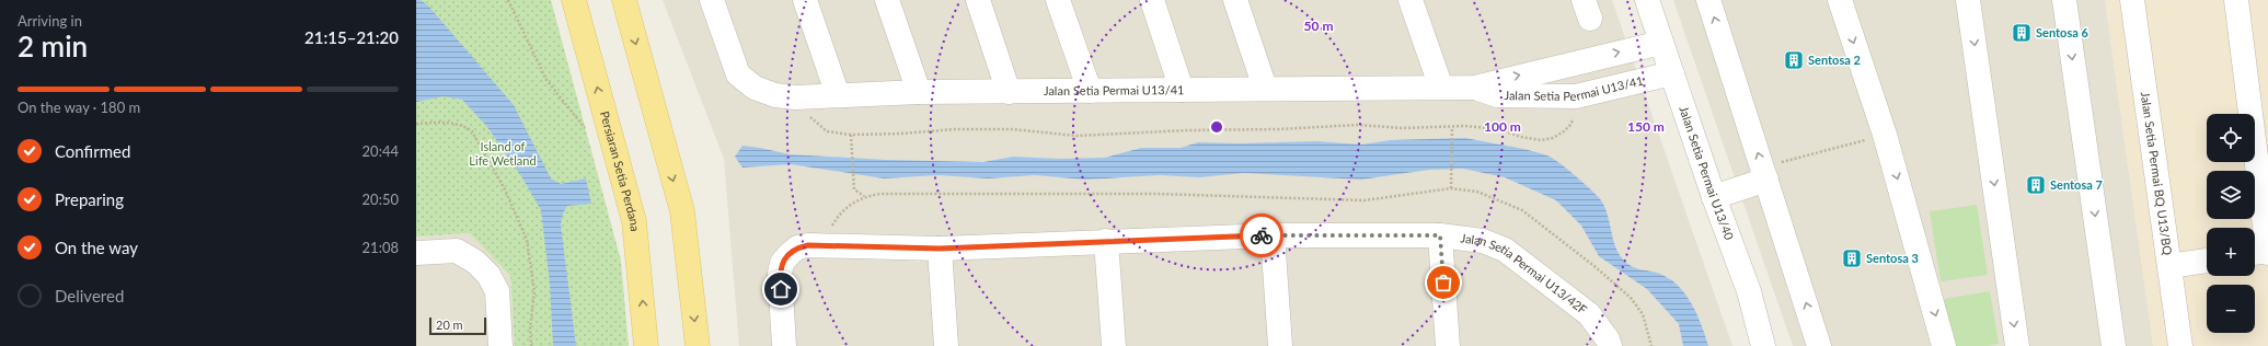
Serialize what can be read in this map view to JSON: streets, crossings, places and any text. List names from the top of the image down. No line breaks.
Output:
{"streets":{"main road":["Persiaran Setia Perdana"],"street":["Jalan Setia Permai U13/41","Jalan Setia Permai U13/40","Jalan Setia Permai BQ U13/BQ","Jalan Setia Permai U13/42F"]},"crossings":[["Jalan Setia Permai U13/41","Jalan Setia Permai U13/40"]],"parks":["Island of Life Wetland"],"places":{"building":["Sentosa 6","Sentosa 2","Sentosa 7","Sentosa 3"]},"scale_bar":"20 m","page":{"heading":["2 min","Arriving in","21:15–21:20"],"bar":"On the way · 180 m","map_buttons":["+","−"],"list":[["Confirmed","20:44"],["Preparing","20:50"],["On the way","21:08"],"Delivered"],"scale":"20 m"},"rings":["50 m","100 m","150 m"]}
